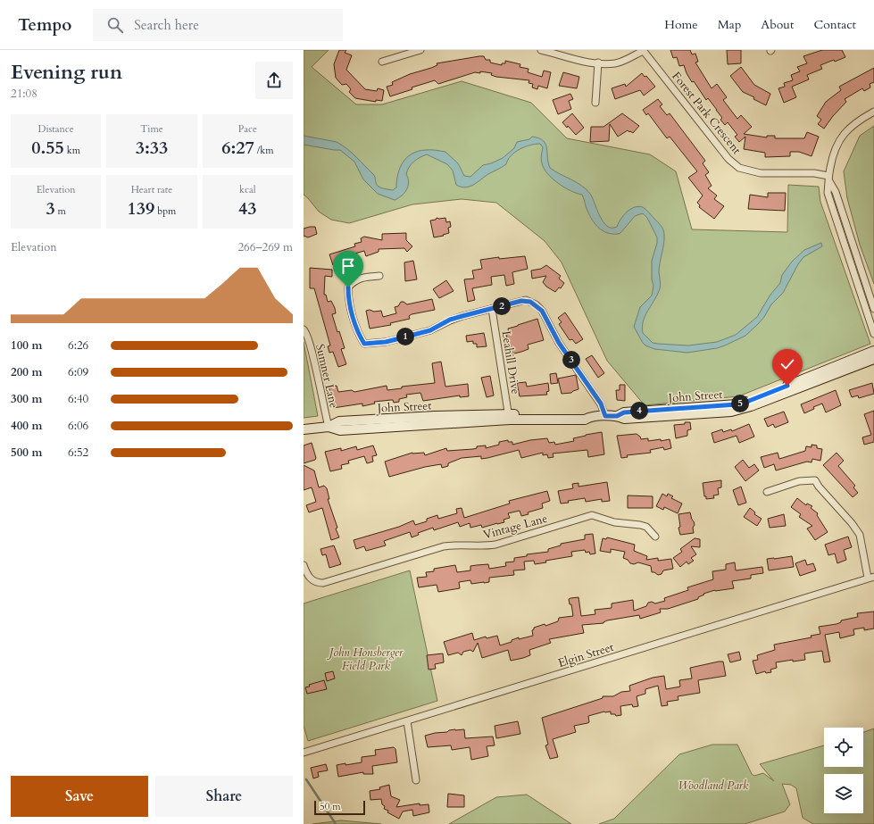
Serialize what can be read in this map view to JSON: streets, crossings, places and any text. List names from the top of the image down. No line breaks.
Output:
{"streets":{"main road":["John Street"],"street":["Forest Park Crescent","Leahill Drive","Sumner Lane","Vintage Lane","Elgin Street"]},"crossings":[["Leahill Drive","John Street"],["Sumner Lane","John Street"]],"parks":["John Honsberger Field Park","Woodland Park"],"scale_bar":"50 m","page":{"header":"Tempo","search":"Search here","nav":["Home","Map","About","Contact"],"heading":["Evening run","21:08"],"stats":[["Distance","0.55 km"],["Time","3:33"],["Pace","6:27 /km"],["Elevation","3 m"],["Heart rate","139 bpm"],["kcal","43"]],"chart":["Elevation","266–269 m"],"pins":["2","1","3","5","4"],"list":[{"name":"100 m","note":"6:26"},{"name":"200 m","note":"6:09"},{"name":"300 m","note":"6:40"},{"name":"400 m","note":"6:06"},{"name":"500 m","note":"6:52"}],"buttons":["Save","Share"],"scale":"50 m"}}
